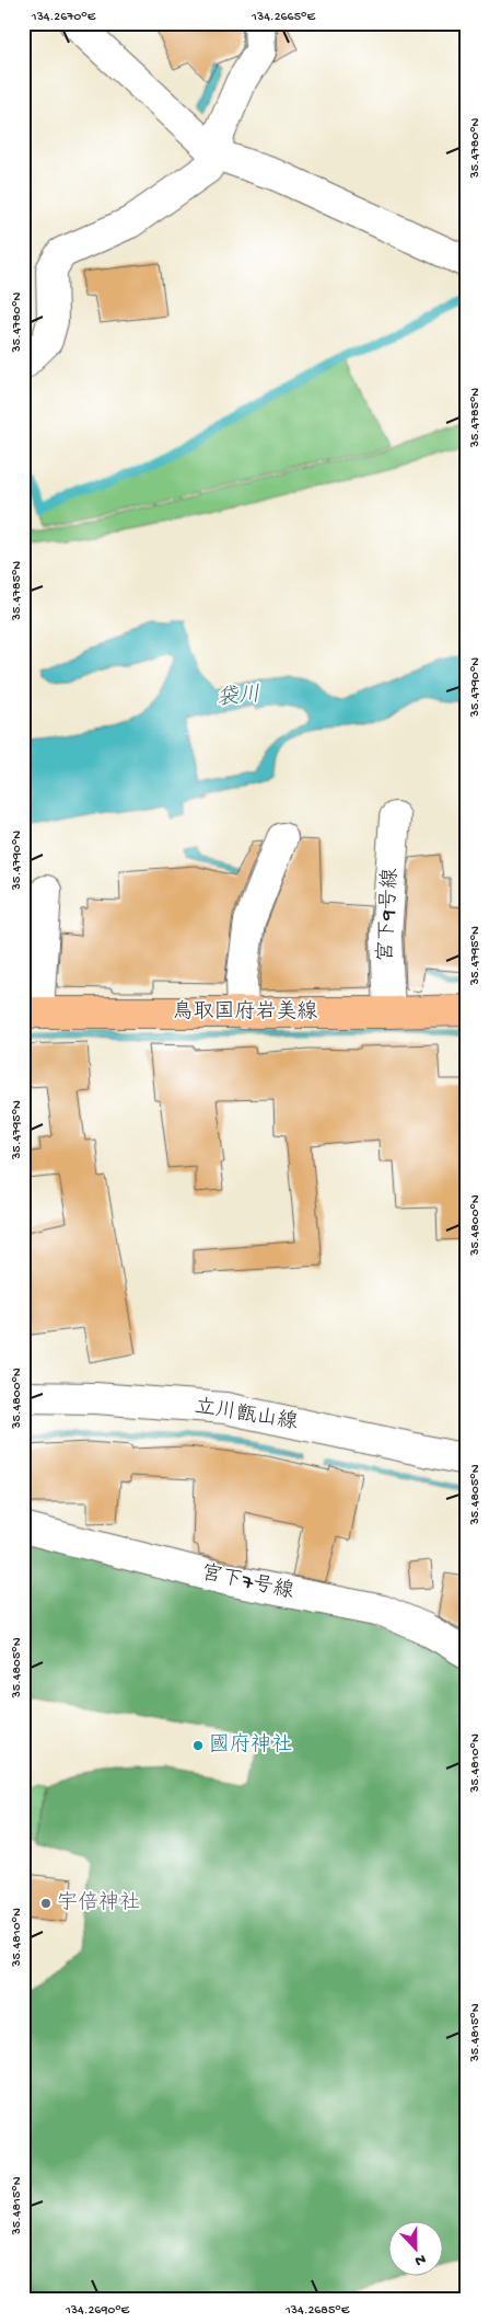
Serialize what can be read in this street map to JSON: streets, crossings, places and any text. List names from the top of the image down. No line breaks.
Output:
{"streets":{"main road":["鳥取国府岩美線"],"street":["宮下9号線","立川甑山線","宮下7号線"]},"crossings":[["宮下9号線","鳥取国府岩美線"]],"water":["袋川"],"places":["國府神社","宇倍神社"],"north":"bottom","coordinates":["134.2670°E","134.2665°E","35.4780°N","35.4785°N","35.4790°N","35.4795°N","35.4800°N","35.4805°N","35.4810°N","35.4815°N","134.2690°E","134.2685°E"]}
